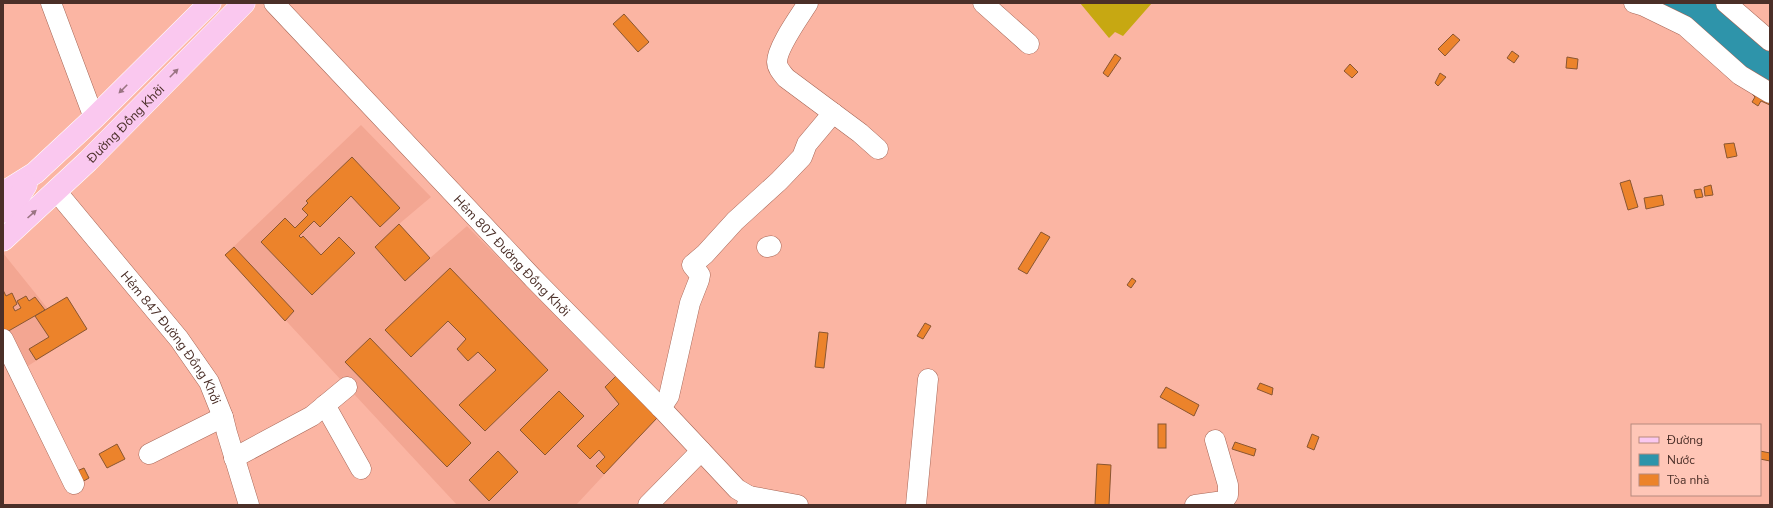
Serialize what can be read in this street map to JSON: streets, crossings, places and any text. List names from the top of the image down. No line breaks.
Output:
{"streets":{"main road":["Đường Đồng Khởi"],"street":["Hẻm 807 Đường Đồng Khởi","Hẻm 847 Đường Đồng Khởi"]},"crossings":[["Đường Đồng Khởi","Hẻm 847 Đường Đồng Khởi"]],"legend":["Đường","Nước","Tòa nhà"]}
